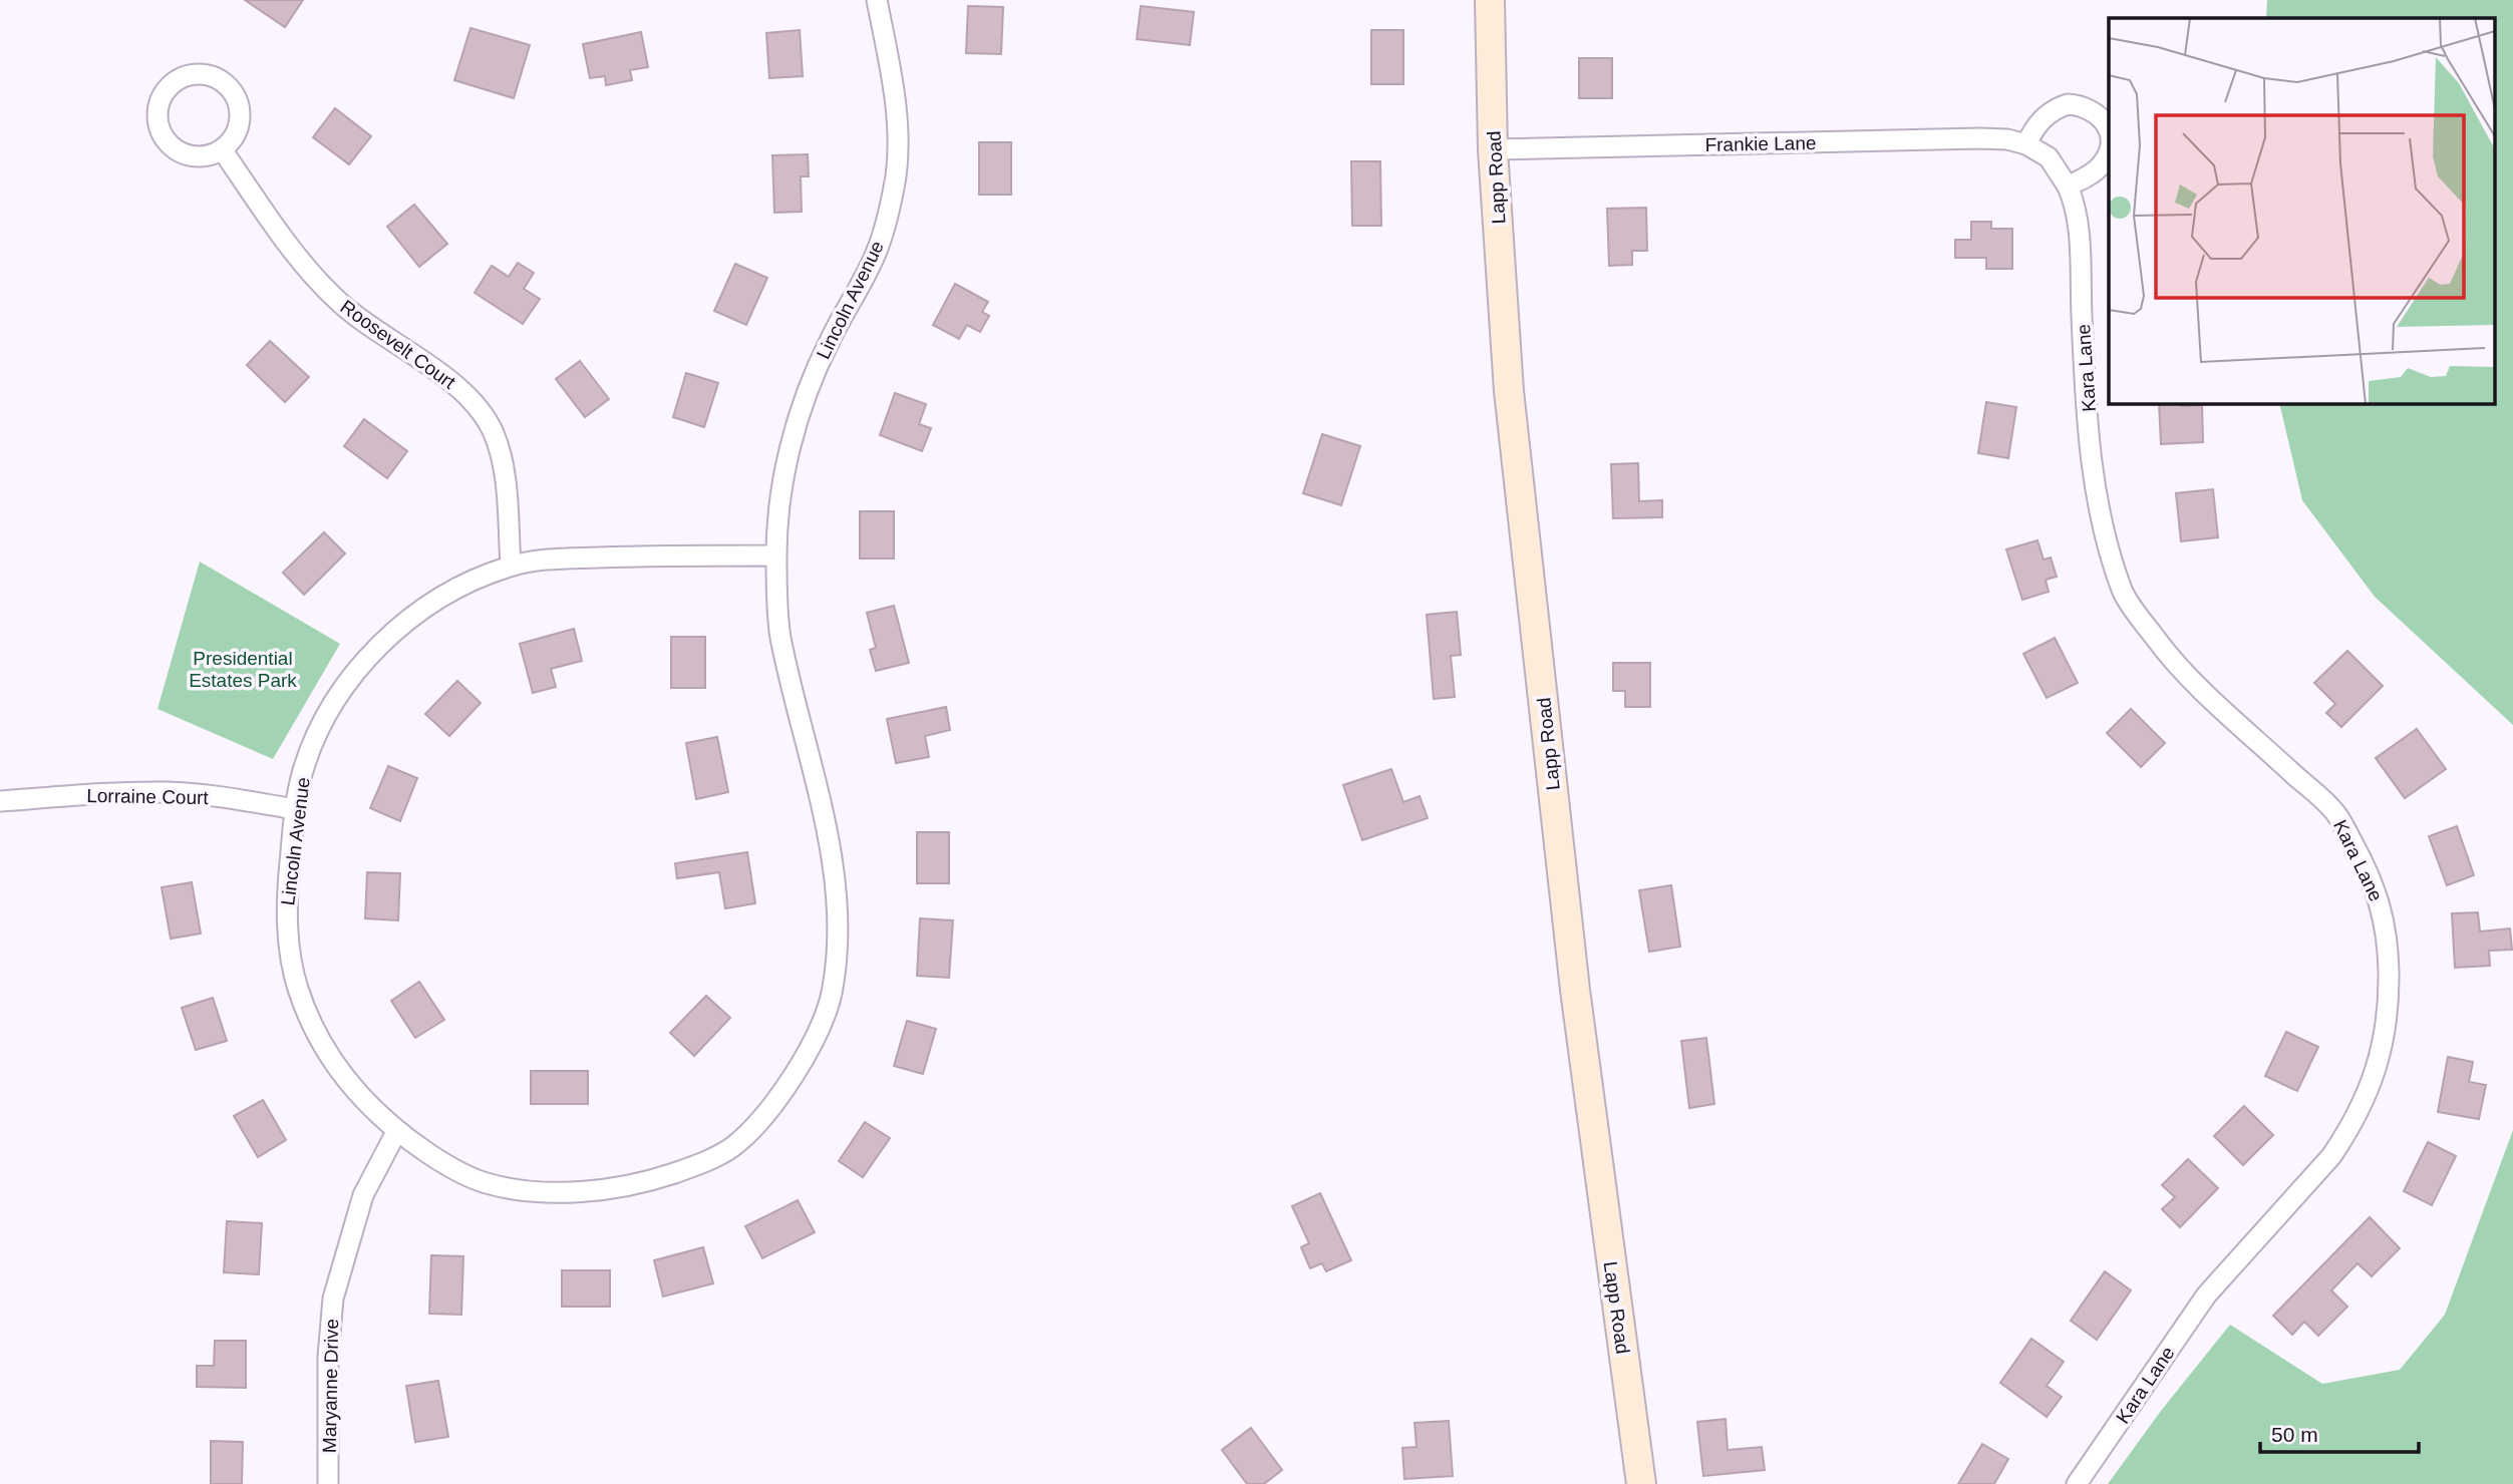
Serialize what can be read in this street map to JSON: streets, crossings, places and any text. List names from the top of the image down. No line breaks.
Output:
{"streets":{"street":["Frankie Lane","Lapp Road","Lincoln Avenue","Roosevelt Court","Kara Lane","Lorraine Court","Maryanne Drive"]},"crossings":[["Frankie Lane","Lapp Road"],["Frankie Lane","Kara Lane"],["Lincoln Avenue","Roosevelt Court"],["Lincoln Avenue","Lorraine Court"],["Lincoln Avenue","Maryanne Drive"]],"parks":["Presidential Estates Park"],"scale_bar":"50 m"}
